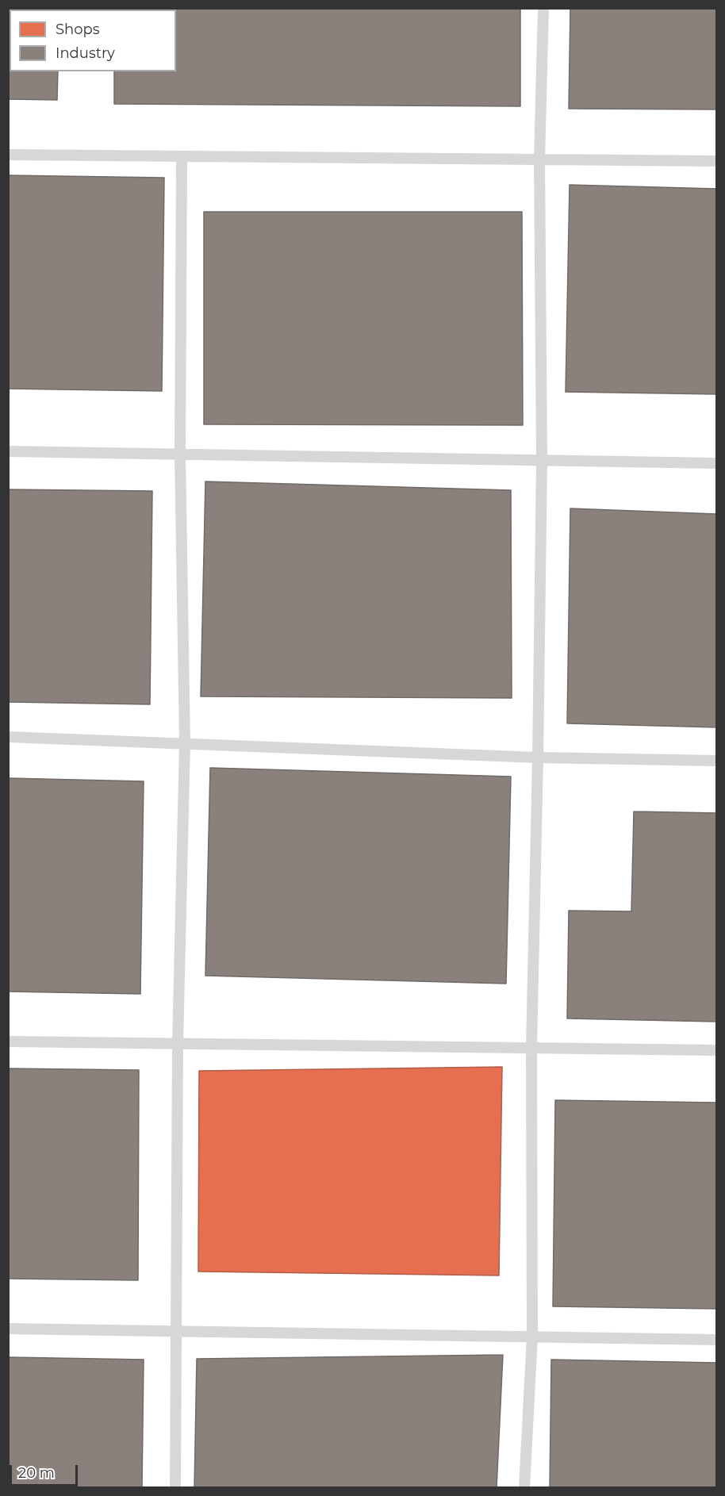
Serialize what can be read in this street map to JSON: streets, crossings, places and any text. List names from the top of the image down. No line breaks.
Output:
{"legend":["Shops","Industry"],"scale_bar":"20 m"}
